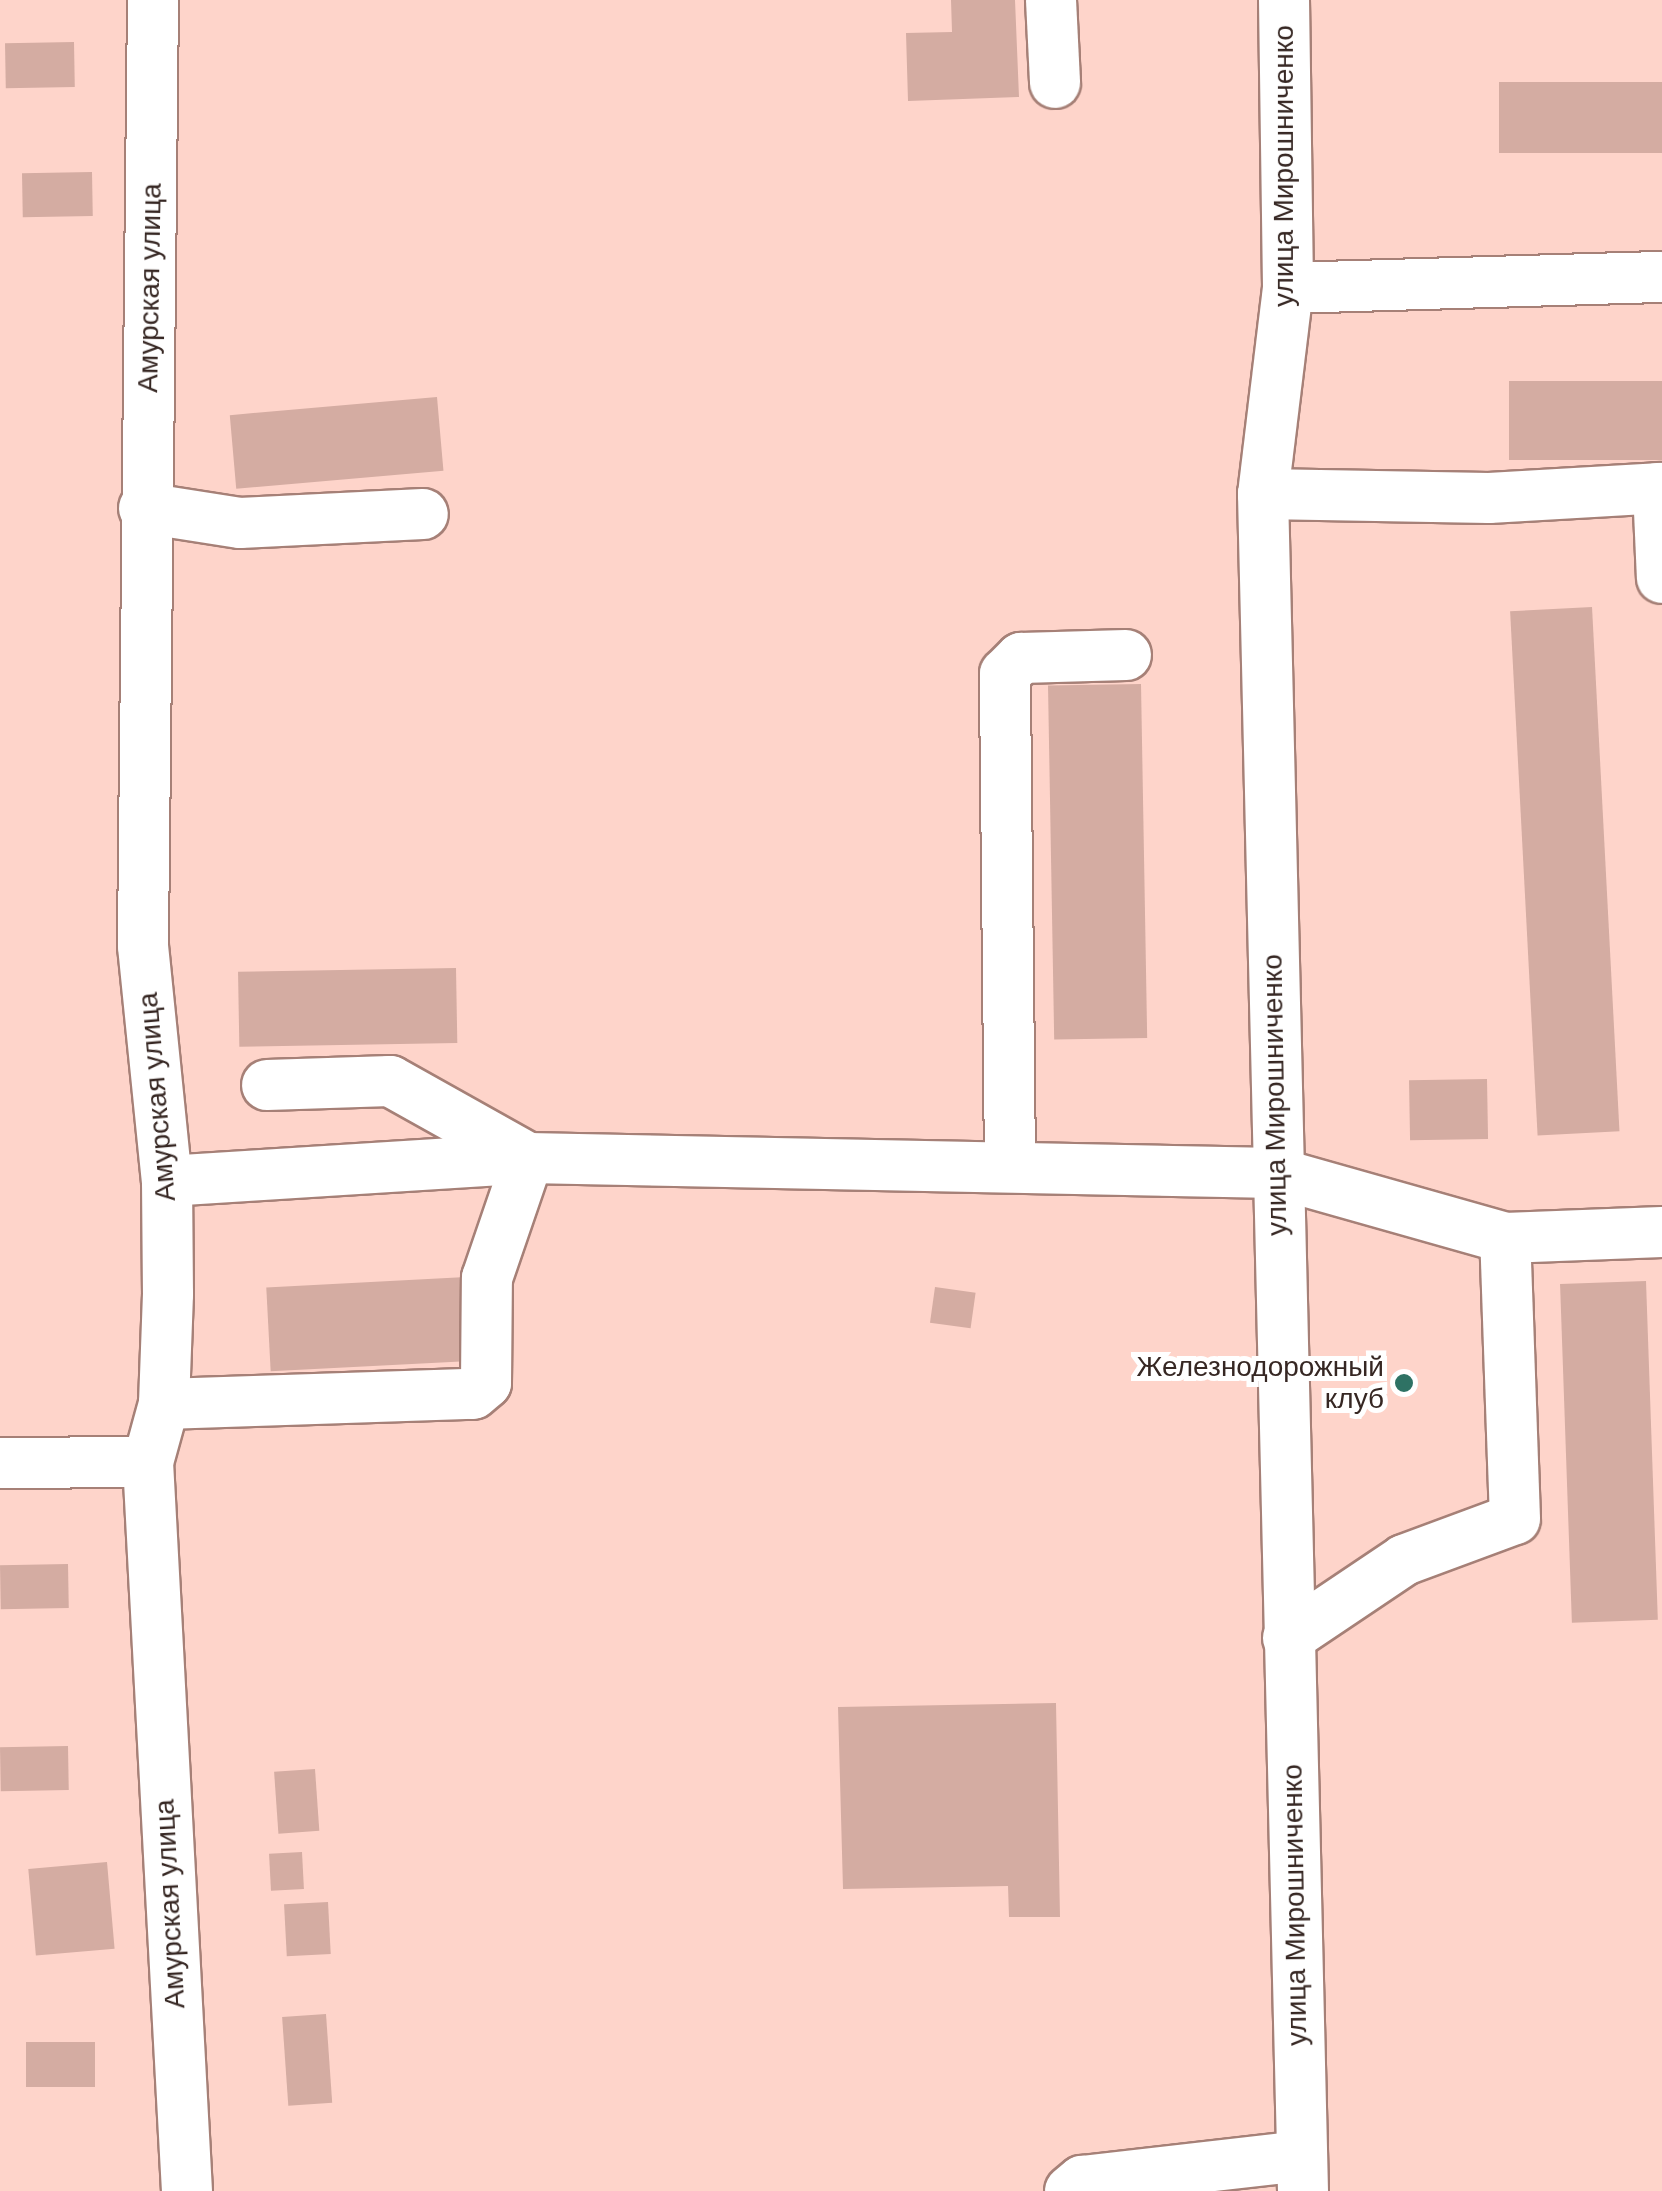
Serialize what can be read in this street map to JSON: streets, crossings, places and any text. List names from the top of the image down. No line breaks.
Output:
{"streets":{"street":["улица Мирошниченко","Амурская улица"]},"places":["Железнодорожный клуб"]}
